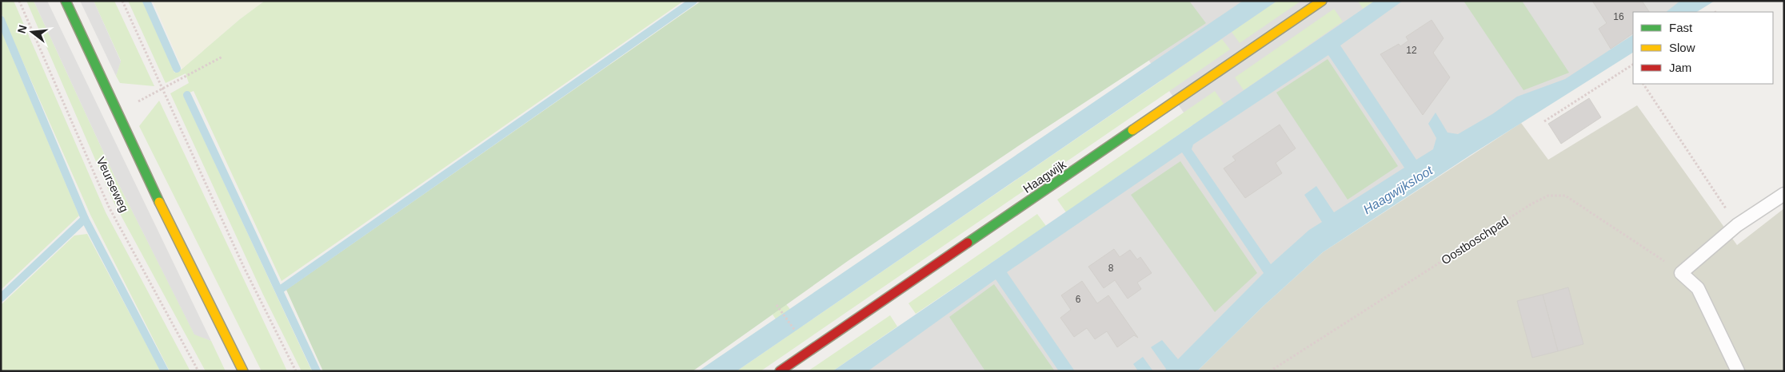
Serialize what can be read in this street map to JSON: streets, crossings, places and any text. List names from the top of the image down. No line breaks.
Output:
{"streets":{"street":["Haagwijk"],"path":["Veurseweg","Oostboschpad"]},"water":["Haagwijksloot"],"house_numbers":["16","12","8","6"],"legend":["Fast","Slow","Jam"],"north":"left"}
